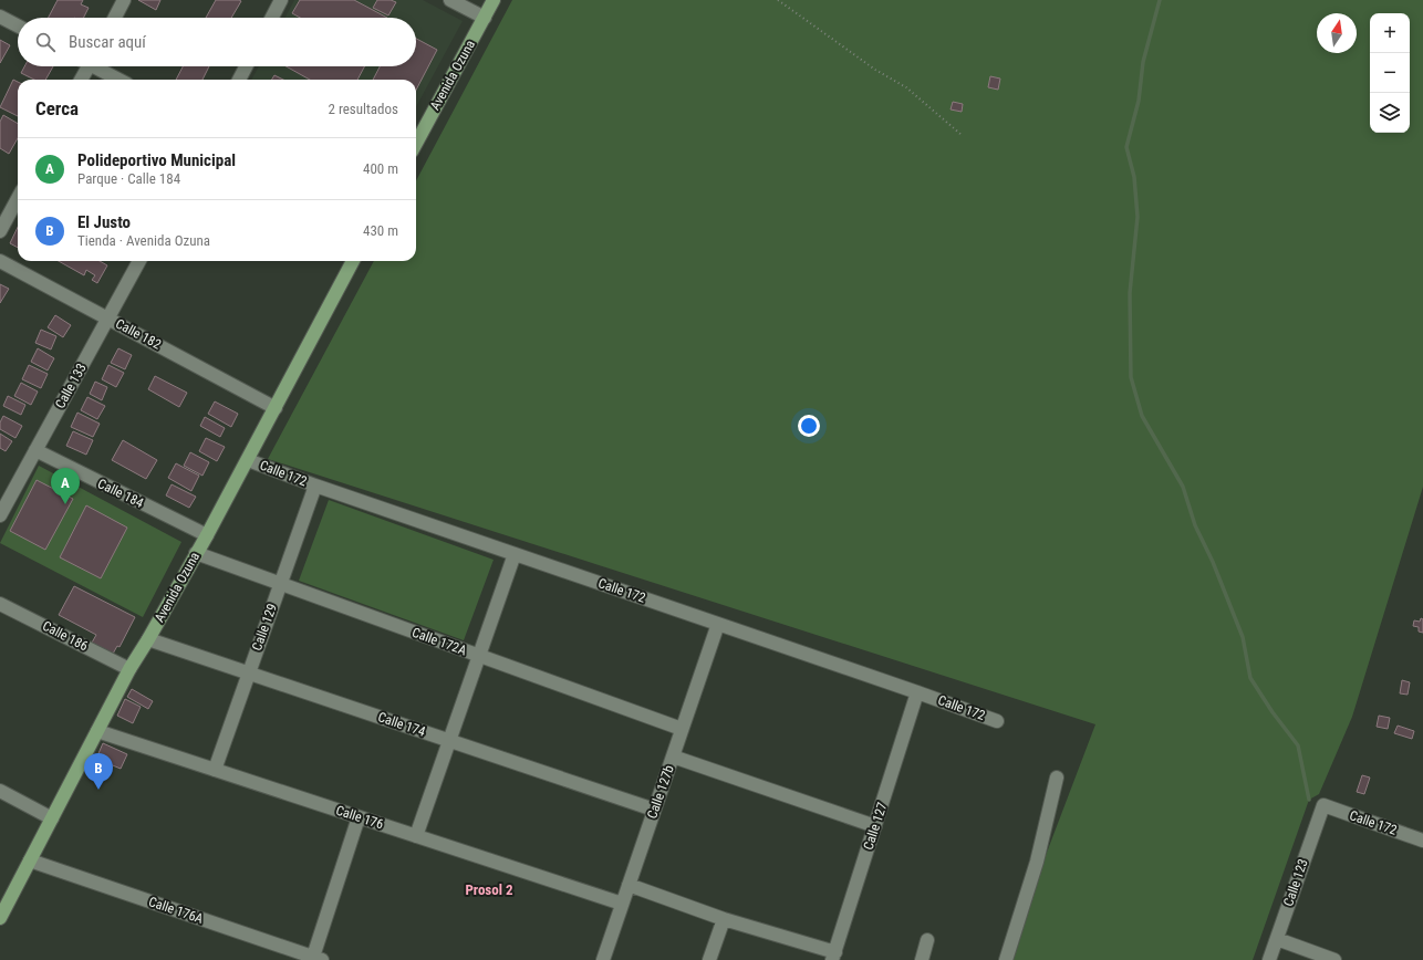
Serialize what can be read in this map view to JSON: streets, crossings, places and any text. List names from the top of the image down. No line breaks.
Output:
{"streets":{"main road":["Avenida Ozuna"],"street":["Calle 182","Calle 133","Calle 172","Calle 184","Calle 129","Calle 186","Calle 172A","Calle 174","Calle 127b","Calle 176","Calle 127","Calle 123","Calle 176A"]},"crossings":[["Avenida Ozuna","Calle 182"],["Avenida Ozuna","Calle 172"],["Avenida Ozuna","Calle 184"],["Avenida Ozuna","Calle 186"],["Avenida Ozuna","Calle 172A"],["Avenida Ozuna","Calle 174"],["Avenida Ozuna","Calle 176"],["Avenida Ozuna","Calle 176A"],["Calle 182","Calle 133"],["Calle 133","Calle 184"],["Calle 172","Calle 129"],["Calle 172","Calle 127b"],["Calle 172","Calle 127"],["Calle 172","Calle 123"],["Calle 129","Calle 172A"],["Calle 129","Calle 174"],["Calle 129","Calle 176"],["Calle 172A","Calle 127b"],["Calle 174","Calle 127b"],["Calle 127b","Calle 176"]],"districts":["Prosol 2"],"north":"top","page":{"map_buttons":["+","−"],"search":"Buscar aquí","heading":["Cerca","2 resultados"],"list":[{"mark":"A","name":"Polideportivo Municipal","note":"Parque · Calle 184","value":"400 m"},{"mark":"B","name":"El Justo","note":"Tienda · Avenida Ozuna","value":"430 m"}],"pins":["A","B"]}}
